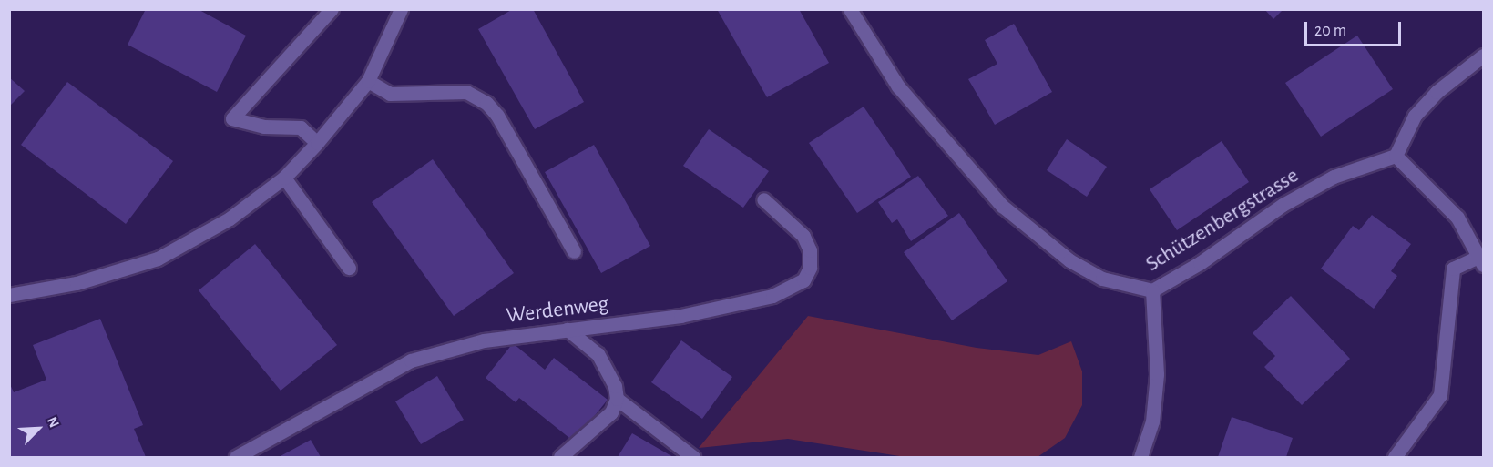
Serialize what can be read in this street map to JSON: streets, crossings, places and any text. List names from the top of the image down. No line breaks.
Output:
{"streets":{"street":["Schützenbergstrasse","Werdenweg"]},"scale_bar":"20 m","north":"top right"}
